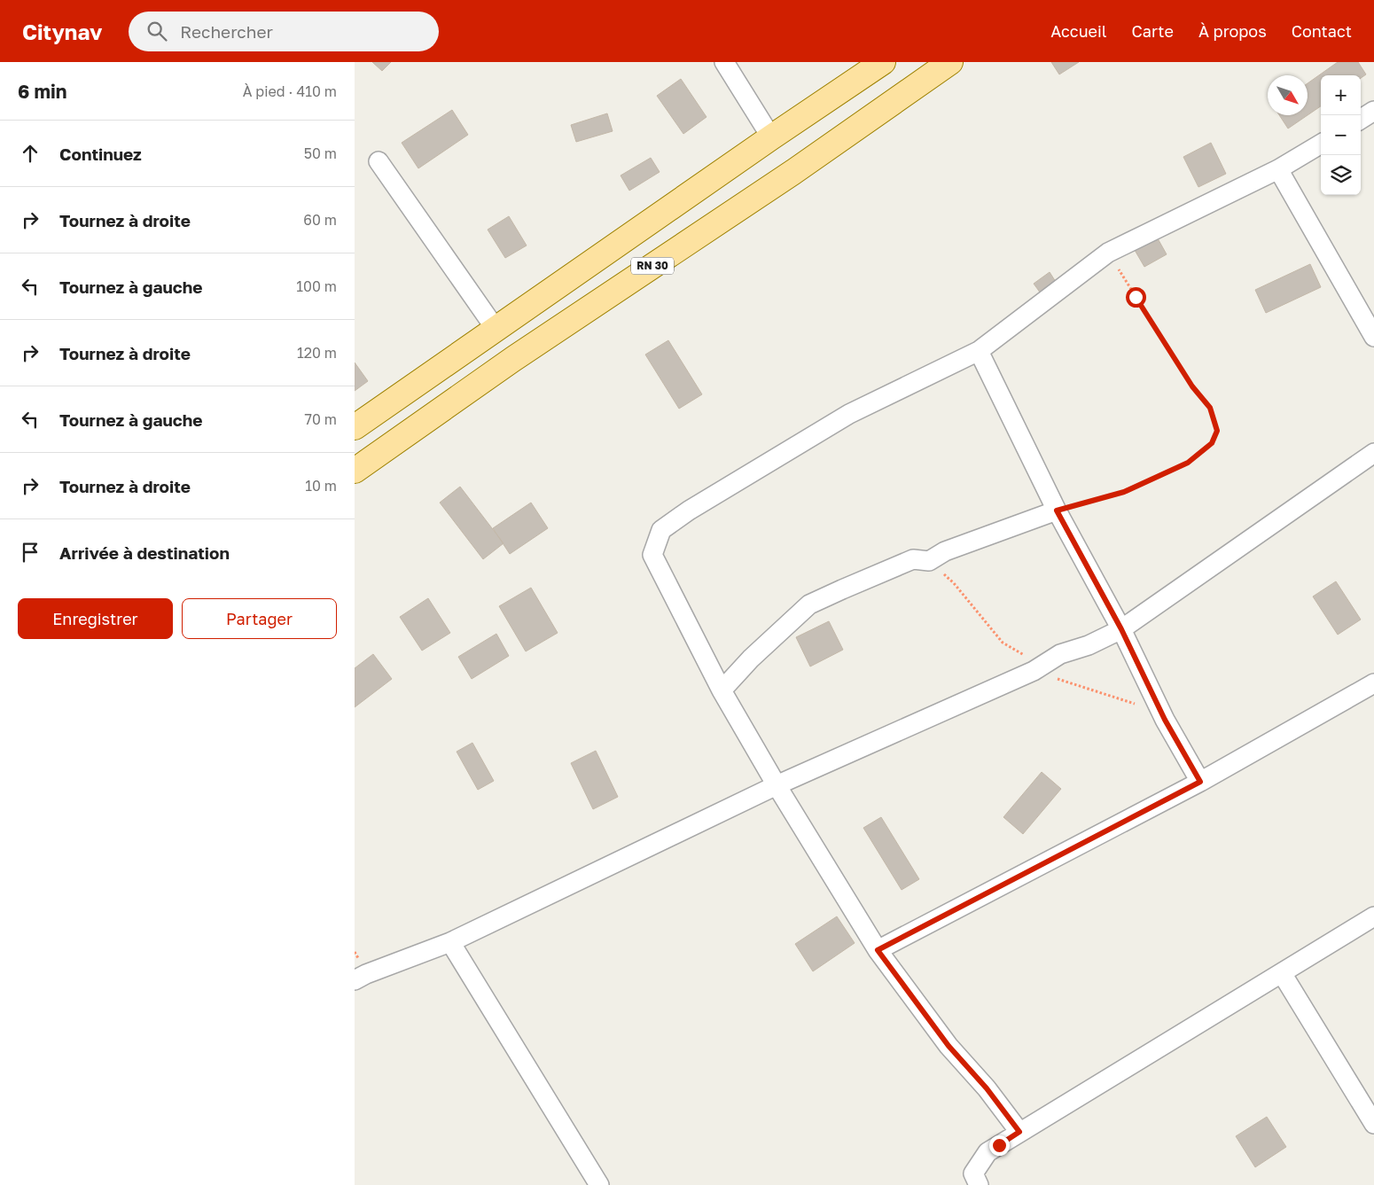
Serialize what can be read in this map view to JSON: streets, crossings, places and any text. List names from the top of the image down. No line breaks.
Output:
{"streets":{"main road":["RN 30"]},"north":"bottom right","page":{"header":"Citynav","search":"Rechercher","nav":["Accueil","Carte","À propos","Contact"],"heading":["6 min","À pied · 410 m"],"map_buttons":["+","−"],"list":[["Continuez","50 m"],["Tournez à droite","60 m"],["Tournez à gauche","100 m"],["Tournez à droite","120 m"],["Tournez à gauche","70 m"],["Tournez à droite","10 m"],"Arrivée à destination"],"buttons":["Enregistrer","Partager"]}}
